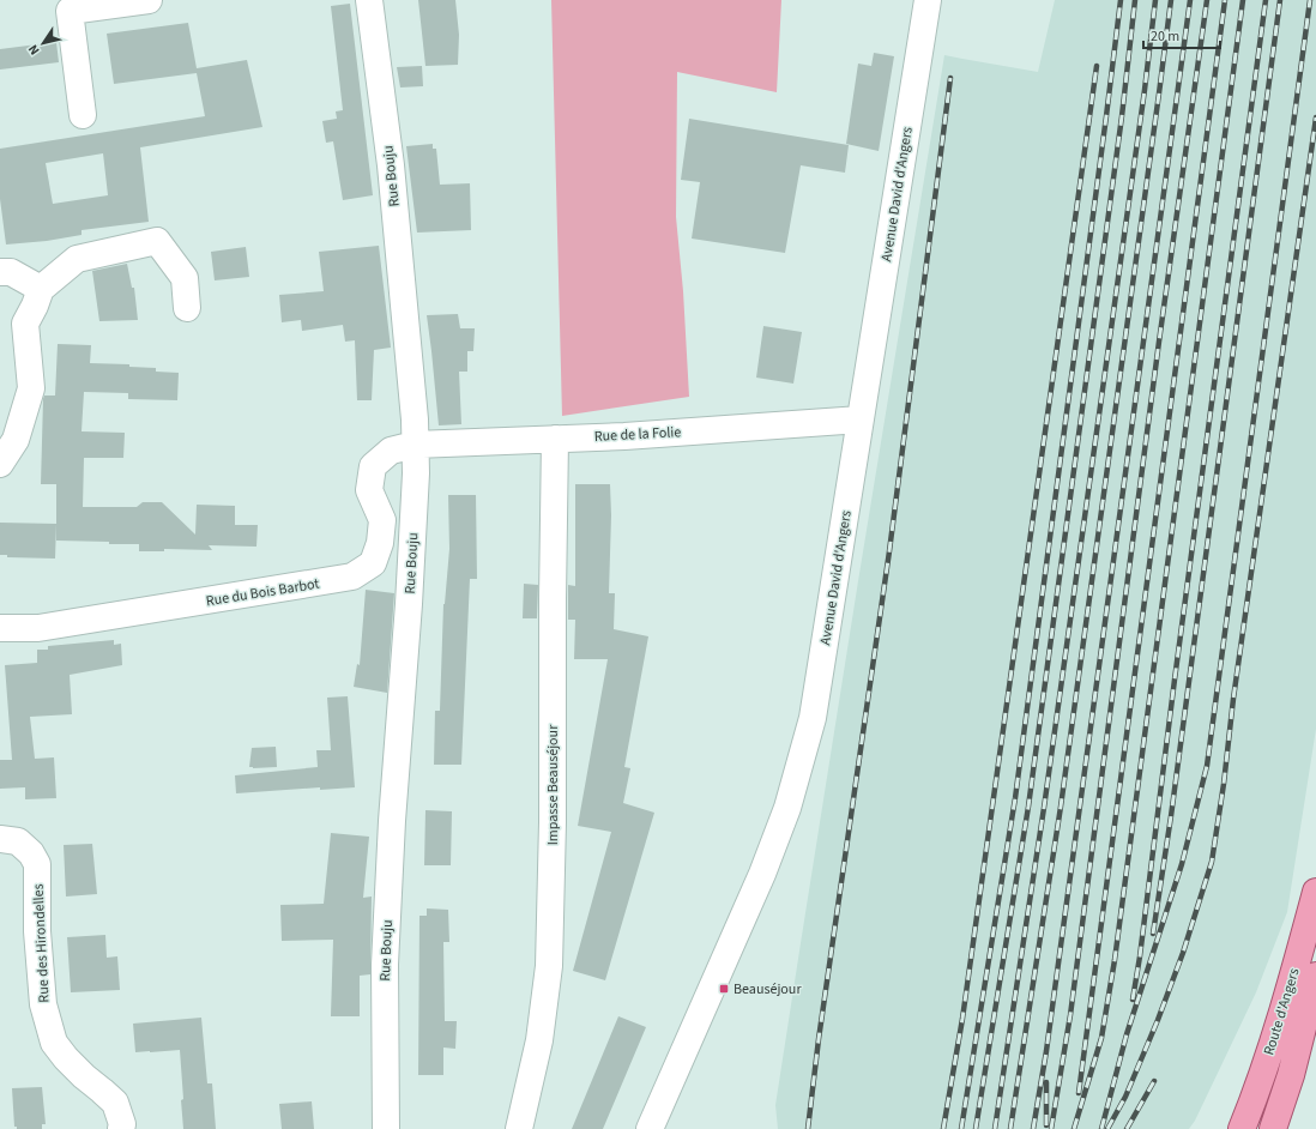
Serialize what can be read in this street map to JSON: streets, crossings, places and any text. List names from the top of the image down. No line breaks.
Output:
{"streets":{"main road":["Route d'Angers"],"street":["Rue Bouju","Avenue David d'Angers","Rue de la Folie","Rue du Bois Barbot","Impasse Beauséjour","Rue des Hirondelles"]},"crossings":[["Rue Bouju","Rue de la Folie"],["Rue Bouju","Rue du Bois Barbot"],["Avenue David d'Angers","Rue de la Folie"],["Rue de la Folie","Rue du Bois Barbot"],["Rue de la Folie","Impasse Beauséjour"]],"places":{"transit":["Beauséjour"]},"scale_bar":"20 m","north":"bottom left"}
